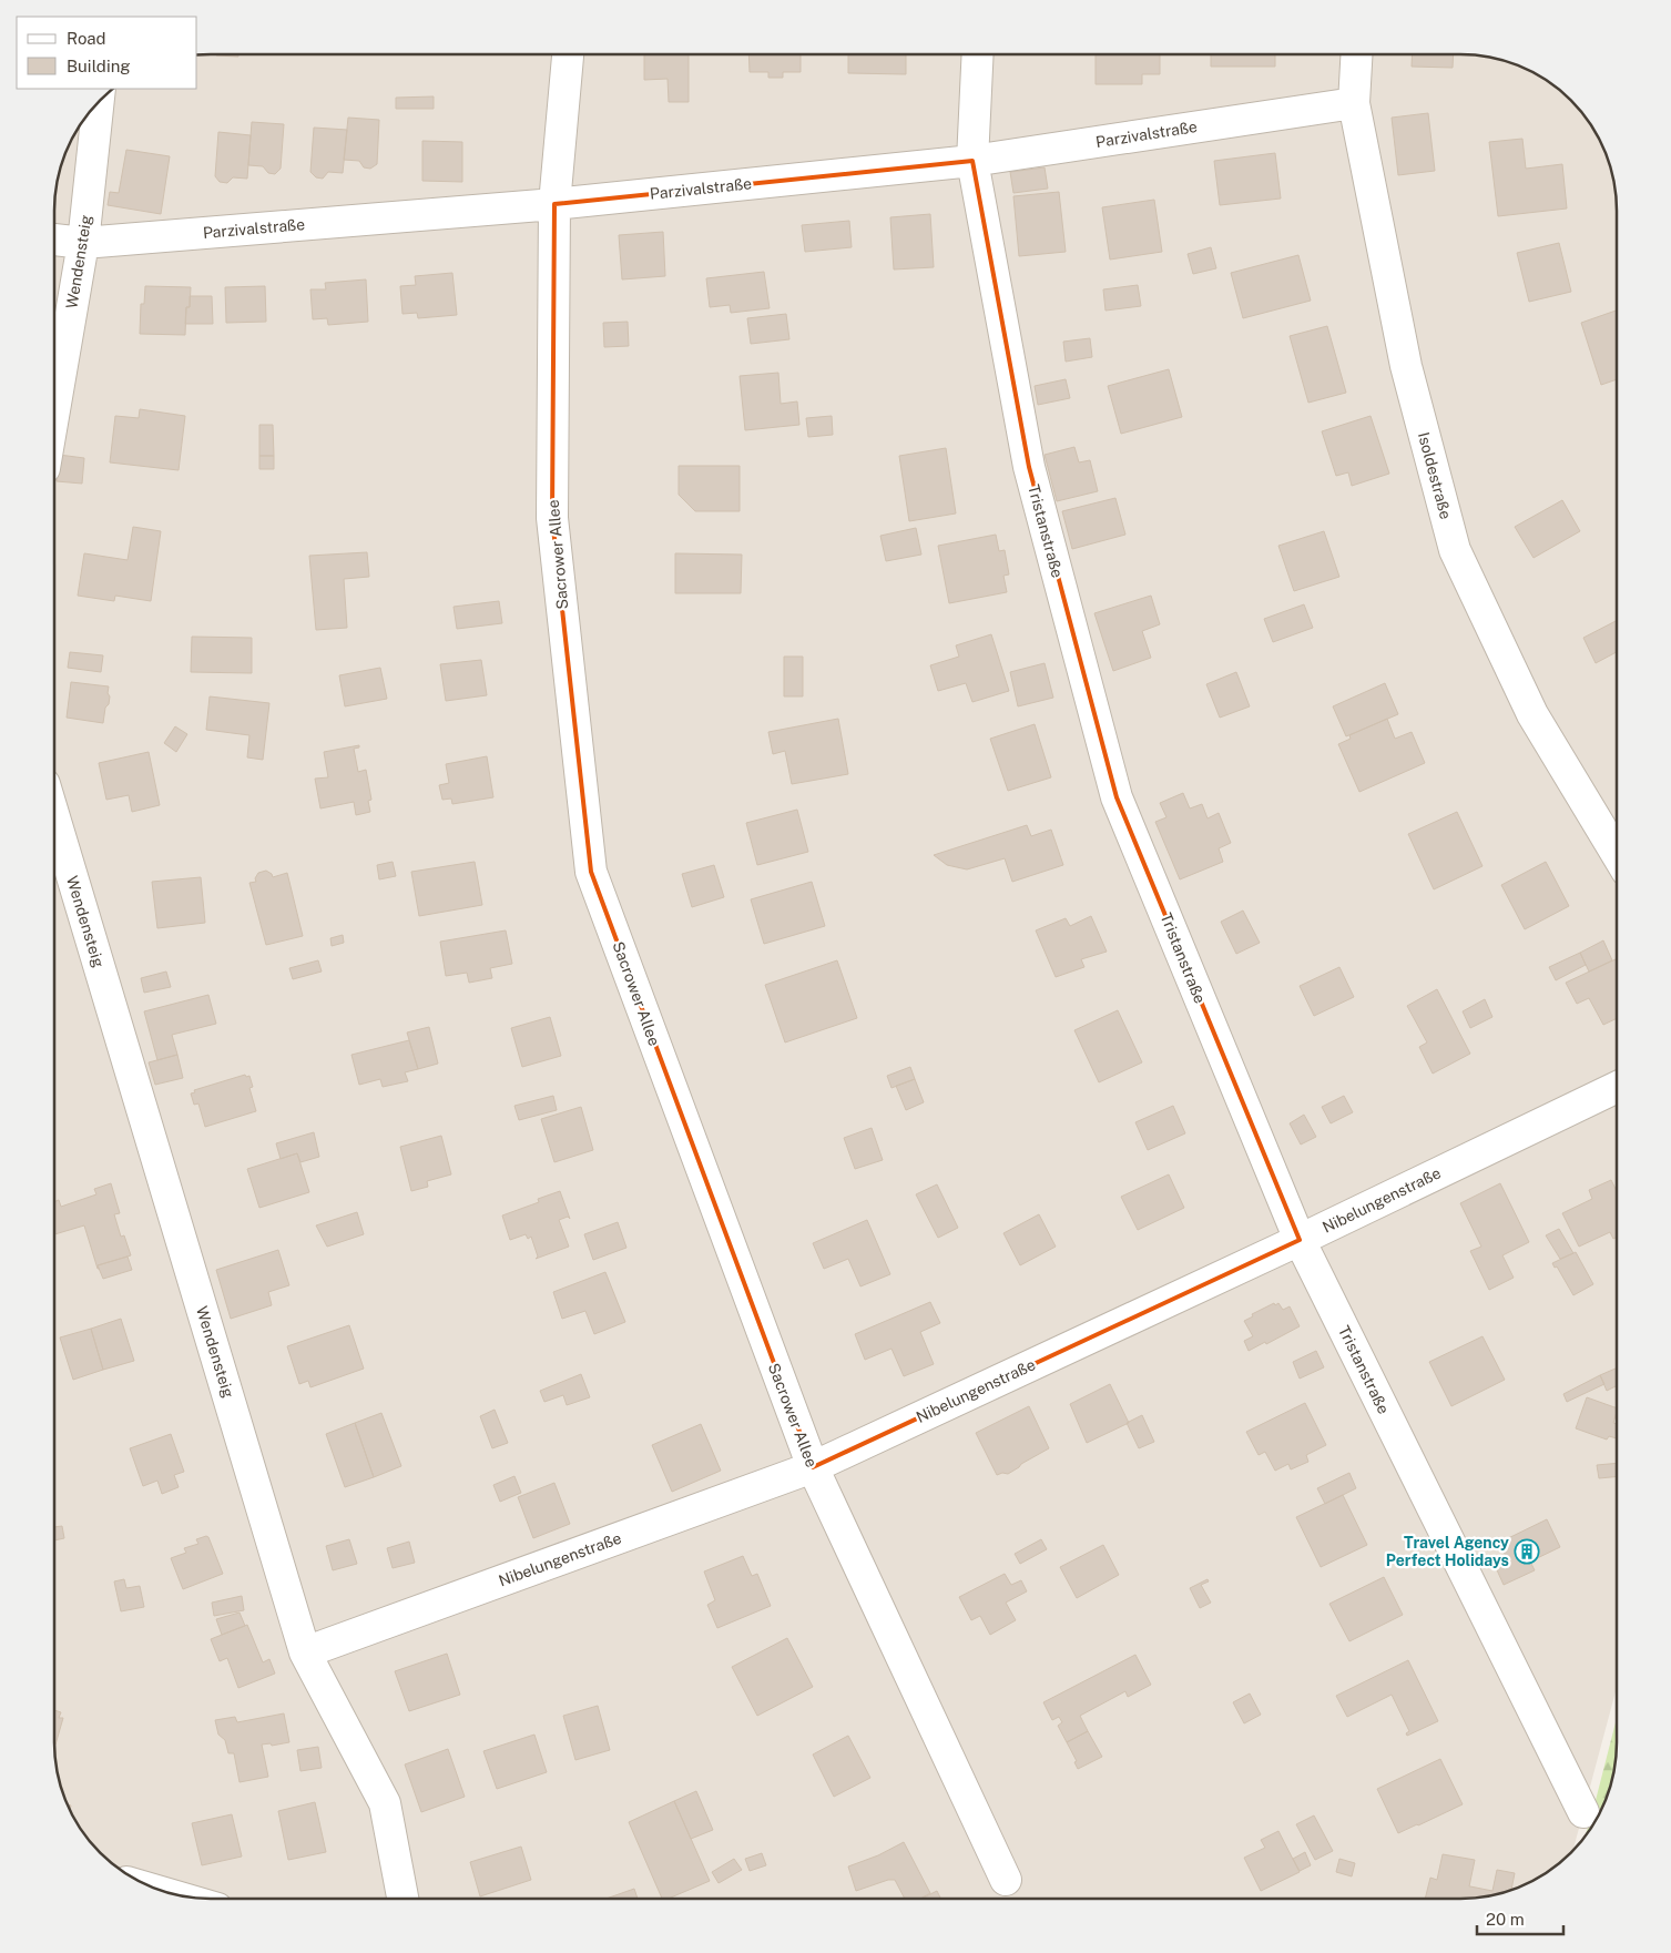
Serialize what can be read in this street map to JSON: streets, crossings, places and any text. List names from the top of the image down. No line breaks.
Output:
{"streets":{"street":["Parzivalstraße","Wendensteig","Isoldestraße","Tristanstraße","Sacrower Allee","Nibelungenstraße"]},"crossings":[["Parzivalstraße","Wendensteig"],["Parzivalstraße","Isoldestraße"],["Parzivalstraße","Tristanstraße"],["Parzivalstraße","Sacrower Allee"],["Wendensteig","Nibelungenstraße"],["Tristanstraße","Nibelungenstraße"],["Sacrower Allee","Nibelungenstraße"]],"places":{"building":["Travel Agency Perfect Holidays"]},"legend":["Road","Building"],"scale_bar":"20 m"}
